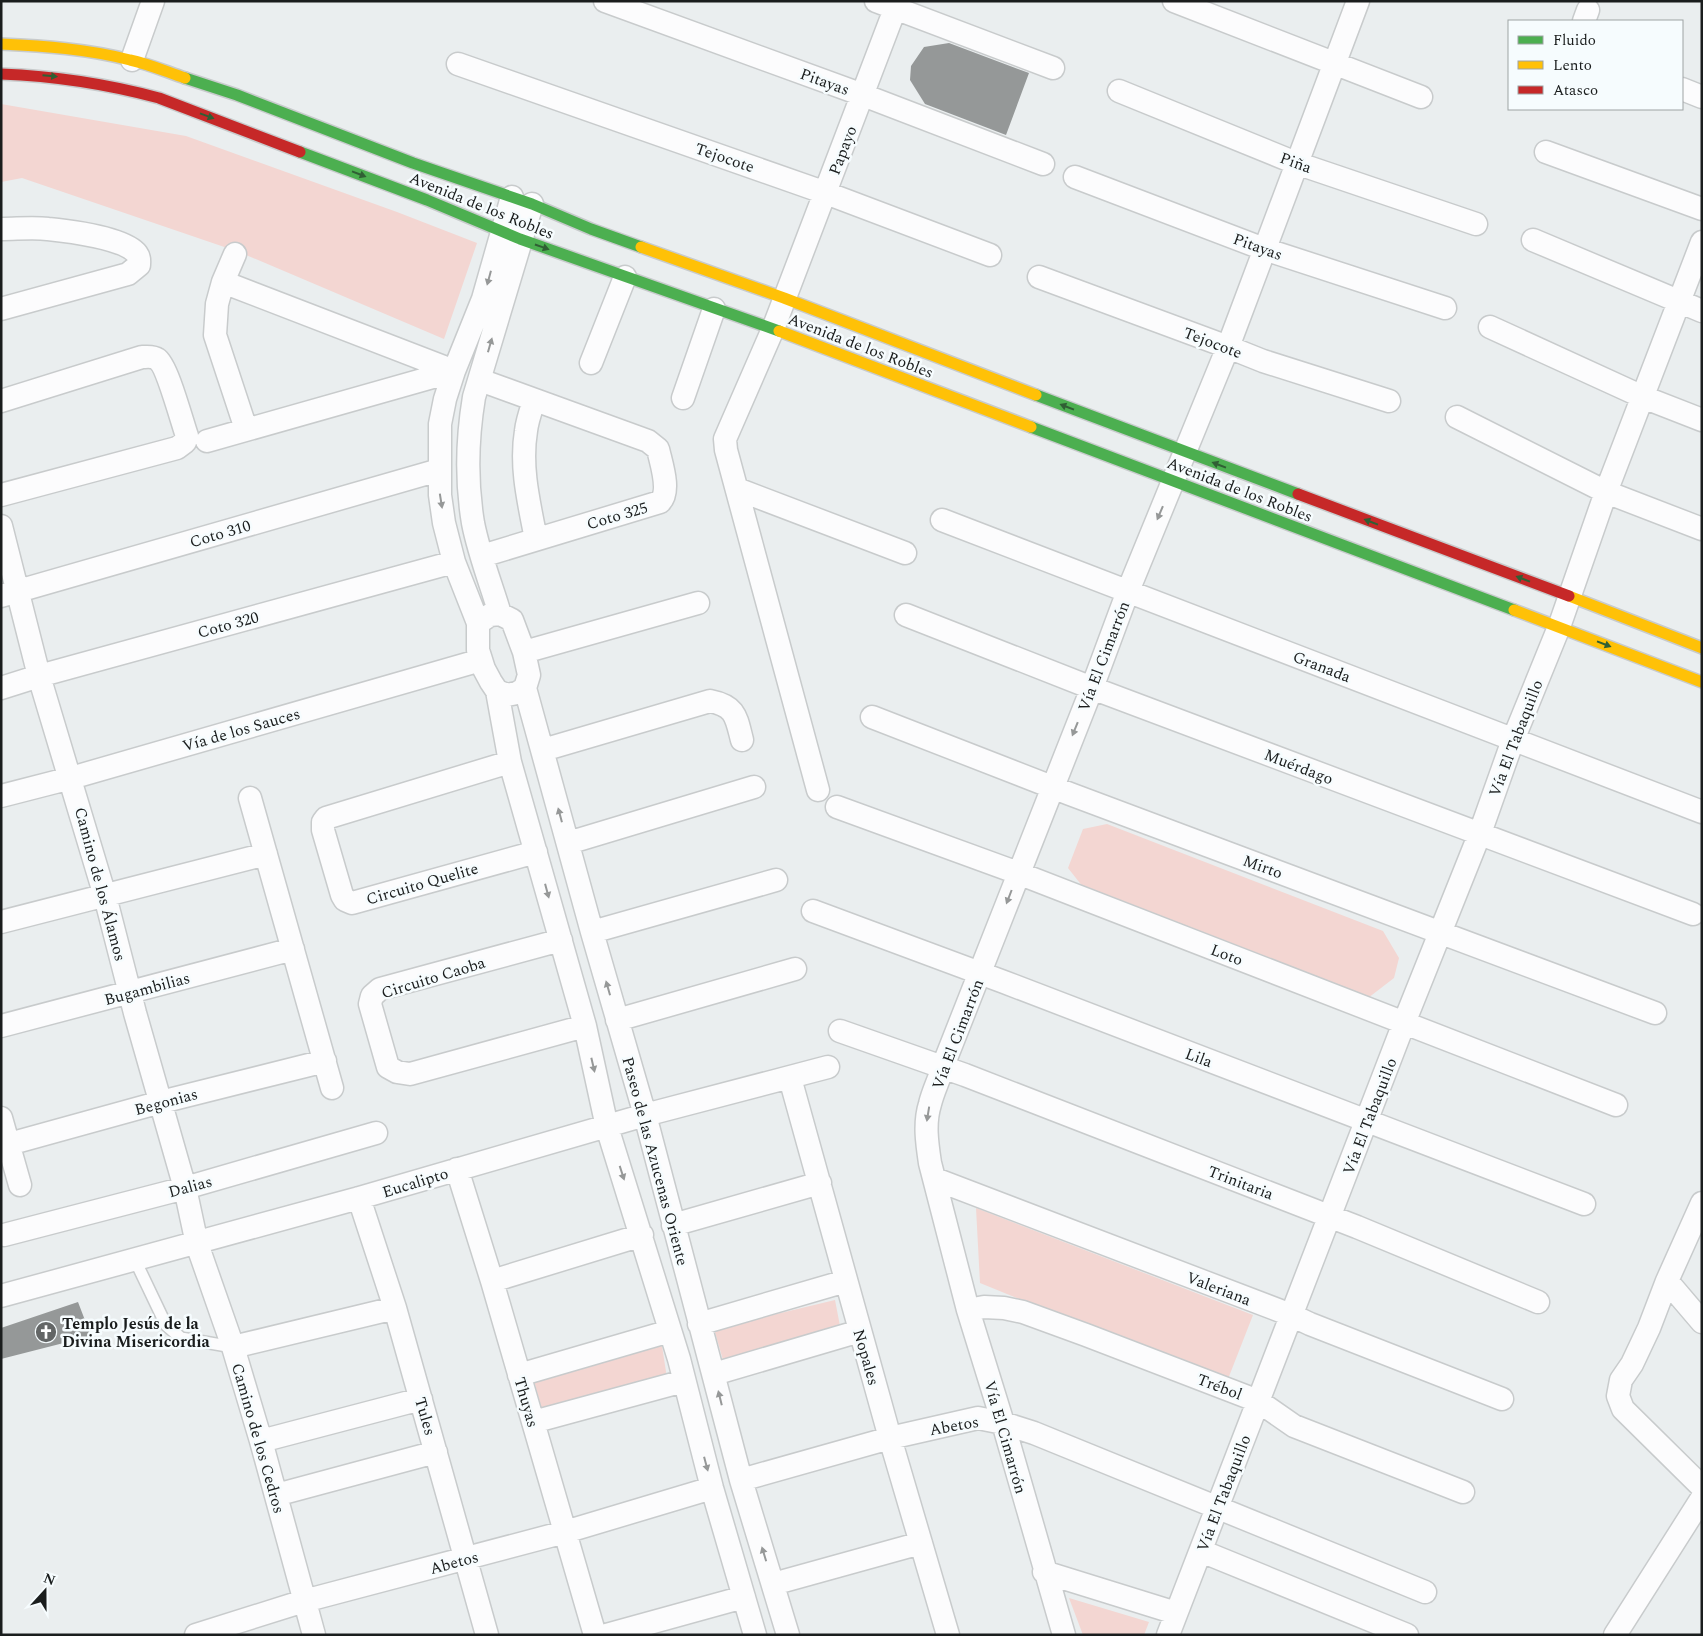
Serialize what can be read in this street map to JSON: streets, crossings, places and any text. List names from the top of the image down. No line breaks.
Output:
{"streets":{"street":["Pitayas","Papayo","Tejocote","Piña","Avenida de los Robles","Coto 325","Coto 310","Coto 320","Vía El Cimarrón","Granada","Vía de los Sauces","Vía El Tabaquillo","Muérdago","Mirto","Circuito Quelite","Camino de los Álamos","Loto","Circuito Caoba","Bugambilias","Lila","Begonias","Paseo de las Azucenas Oriente","Eucalipto","Trinitaria","Dalias","Valeriana","Nopales","Trébol","Thuyas","Tules","Abetos","Camino de los Cedros"]},"crossings":[["Pitayas","Papayo"],["Pitayas","Vía El Cimarrón"],["Papayo","Tejocote"],["Papayo","Avenida de los Robles"],["Tejocote","Vía El Cimarrón"],["Piña","Vía El Cimarrón"],["Avenida de los Robles","Vía El Cimarrón"],["Avenida de los Robles","Vía El Tabaquillo"],["Coto 310","Camino de los Álamos"],["Coto 320","Camino de los Álamos"],["Vía El Cimarrón","Granada"],["Vía El Cimarrón","Muérdago"],["Vía El Cimarrón","Mirto"],["Vía El Cimarrón","Loto"],["Vía El Cimarrón","Lila"],["Vía El Cimarrón","Trinitaria"],["Vía El Cimarrón","Valeriana"],["Vía El Cimarrón","Trébol"],["Vía El Cimarrón","Abetos"],["Granada","Vía El Tabaquillo"],["Vía de los Sauces","Camino de los Álamos"],["Vía de los Sauces","Paseo de las Azucenas Oriente"],["Vía El Tabaquillo","Muérdago"],["Vía El Tabaquillo","Mirto"],["Vía El Tabaquillo","Loto"],["Vía El Tabaquillo","Lila"],["Vía El Tabaquillo","Trinitaria"],["Vía El Tabaquillo","Valeriana"],["Vía El Tabaquillo","Trébol"],["Vía El Tabaquillo","Abetos"],["Circuito Quelite","Paseo de las Azucenas Oriente"],["Camino de los Álamos","Bugambilias"],["Camino de los Álamos","Begonias"],["Camino de los Álamos","Eucalipto"],["Camino de los Álamos","Dalias"],["Camino de los Álamos","Camino de los Cedros"],["Circuito Caoba","Paseo de las Azucenas Oriente"],["Paseo de las Azucenas Oriente","Eucalipto"],["Paseo de las Azucenas Oriente","Abetos"],["Eucalipto","Nopales"],["Eucalipto","Thuyas"],["Eucalipto","Tules"],["Eucalipto","Camino de los Cedros"],["Nopales","Abetos"],["Thuyas","Abetos"],["Tules","Abetos"],["Abetos","Camino de los Cedros"]],"places":{"church":["Templo Jesús de la Divina Misericordia"]},"legend":["Fluido","Lento","Atasco"],"north":"top"}
